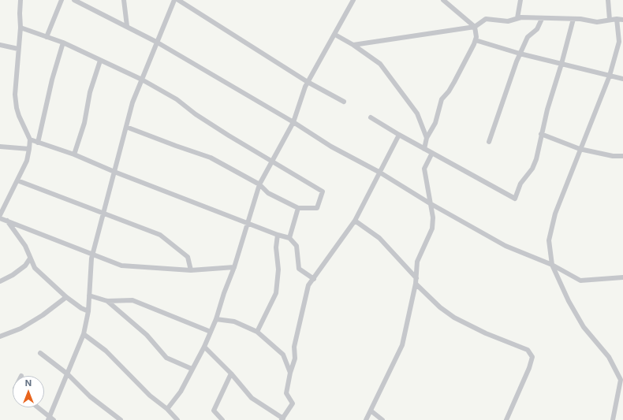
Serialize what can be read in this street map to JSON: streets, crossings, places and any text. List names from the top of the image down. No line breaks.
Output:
{"north":"top"}
